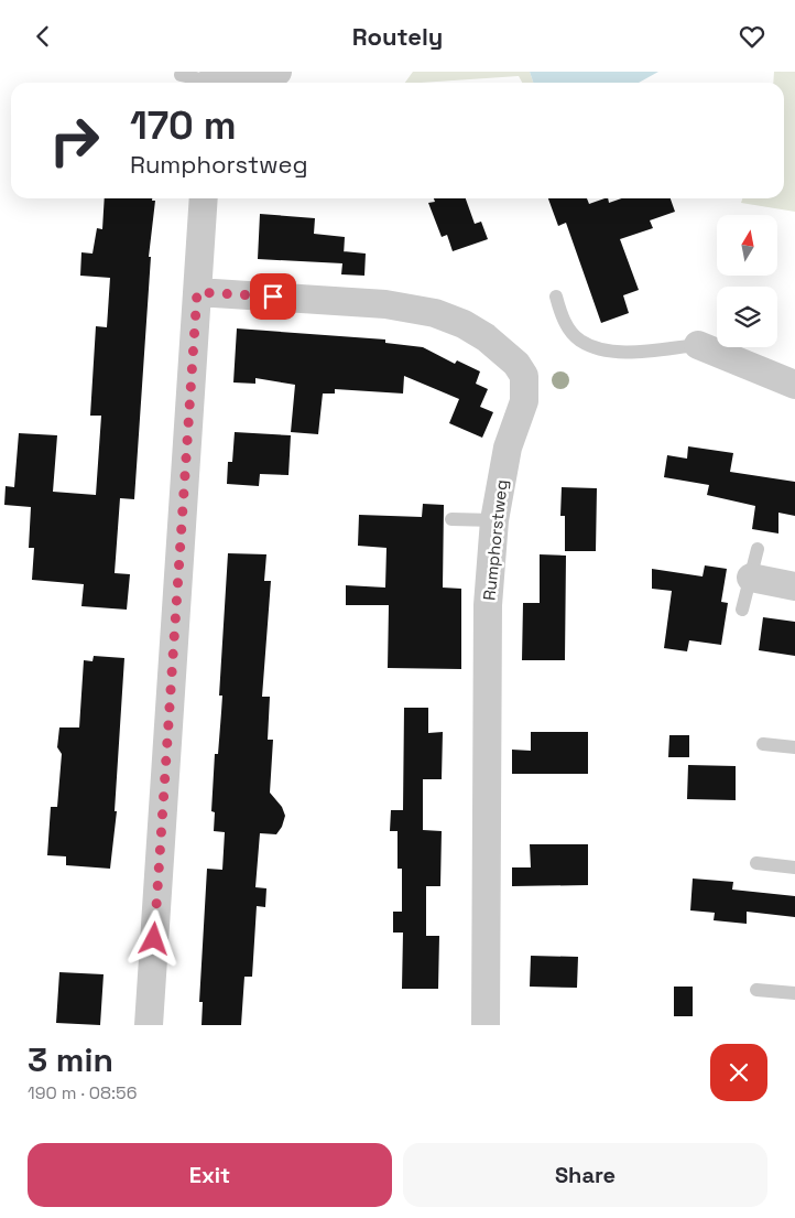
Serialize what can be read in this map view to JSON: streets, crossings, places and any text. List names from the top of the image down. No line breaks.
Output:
{"streets":{"street":["Rumphorstweg"]},"north":"top","page":{"header":"Routely","turn":["170 m","Rumphorstweg"],"heading":["3 min","190 m · 08:56"],"buttons":["Exit","Share"]}}
